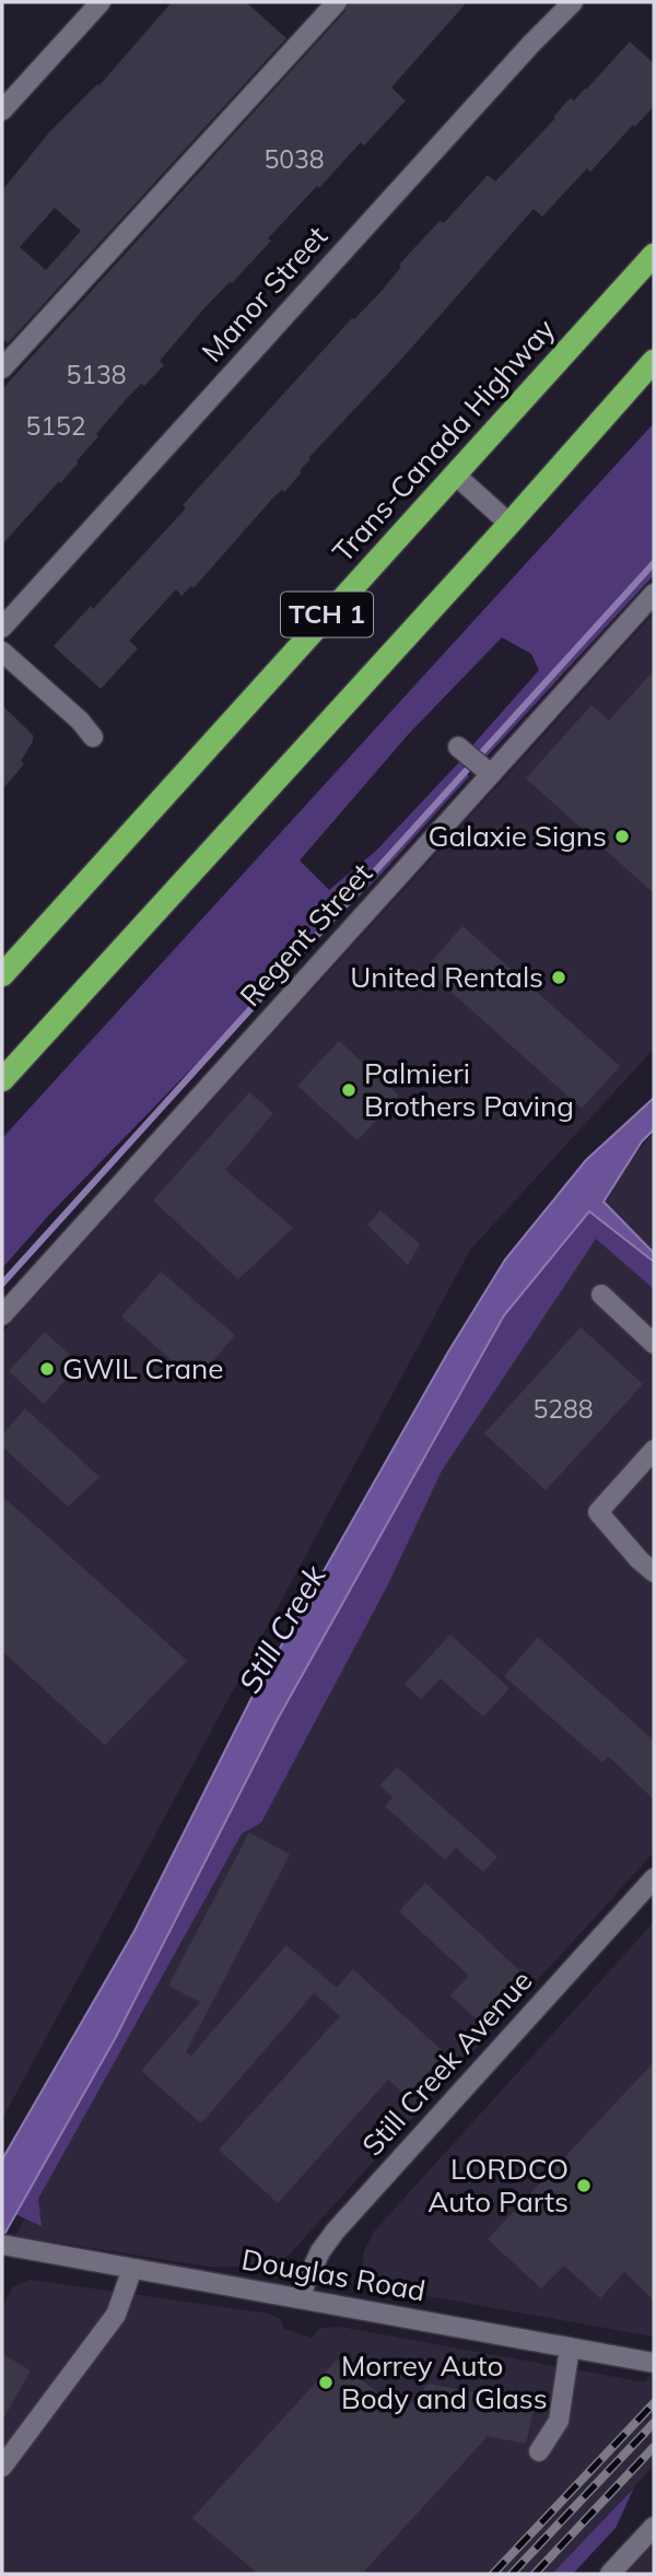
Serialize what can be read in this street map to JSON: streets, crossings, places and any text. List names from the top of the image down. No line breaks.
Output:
{"streets":{"highway":["Trans-Canada Highway","TCH 1"],"street":["Manor Street","Regent Street","Still Creek Avenue","Douglas Road"]},"crossings":[["Still Creek Avenue","Douglas Road"]],"water":["Still Creek"],"places":["Galaxie Signs","United Rentals","Palmieri Brothers Paving","GWIL Crane","LORDCO Auto Parts","Morrey Auto Body and Glass"],"house_numbers":["5038","5138","5152","5288"]}
